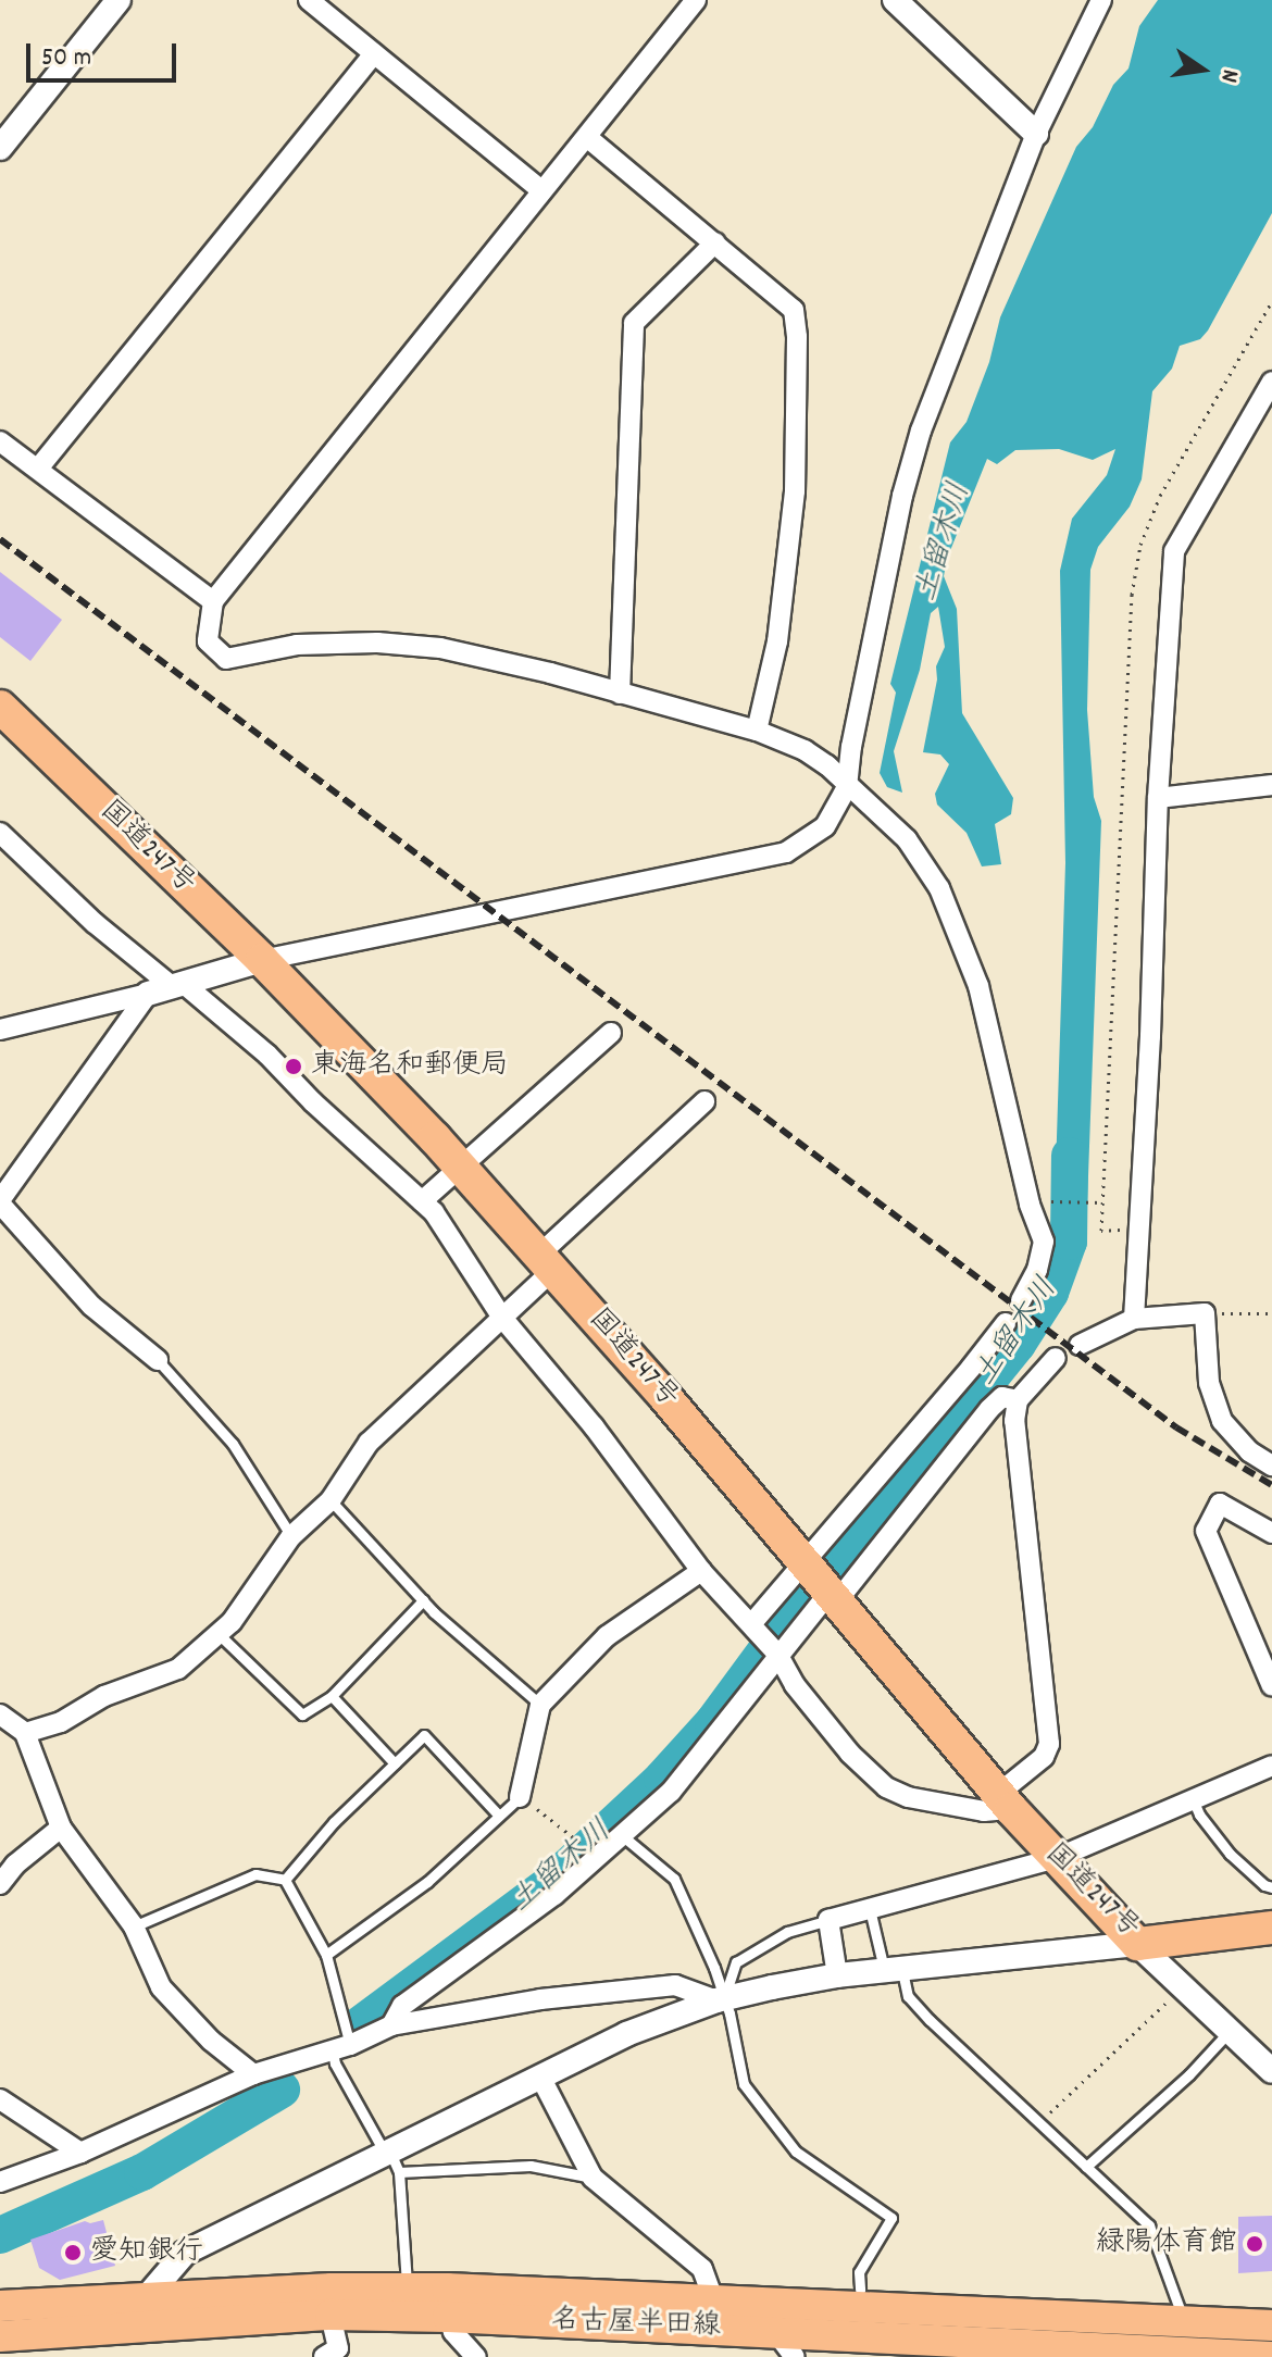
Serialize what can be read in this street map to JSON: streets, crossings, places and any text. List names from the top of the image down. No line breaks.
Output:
{"streets":{"highway":["国道247号"],"main road":["名古屋半田線"]},"water":["土留木川"],"places":["東海名和郵便局","緑陽体育館","愛知銀行"],"scale_bar":"50 m","north":"right"}
